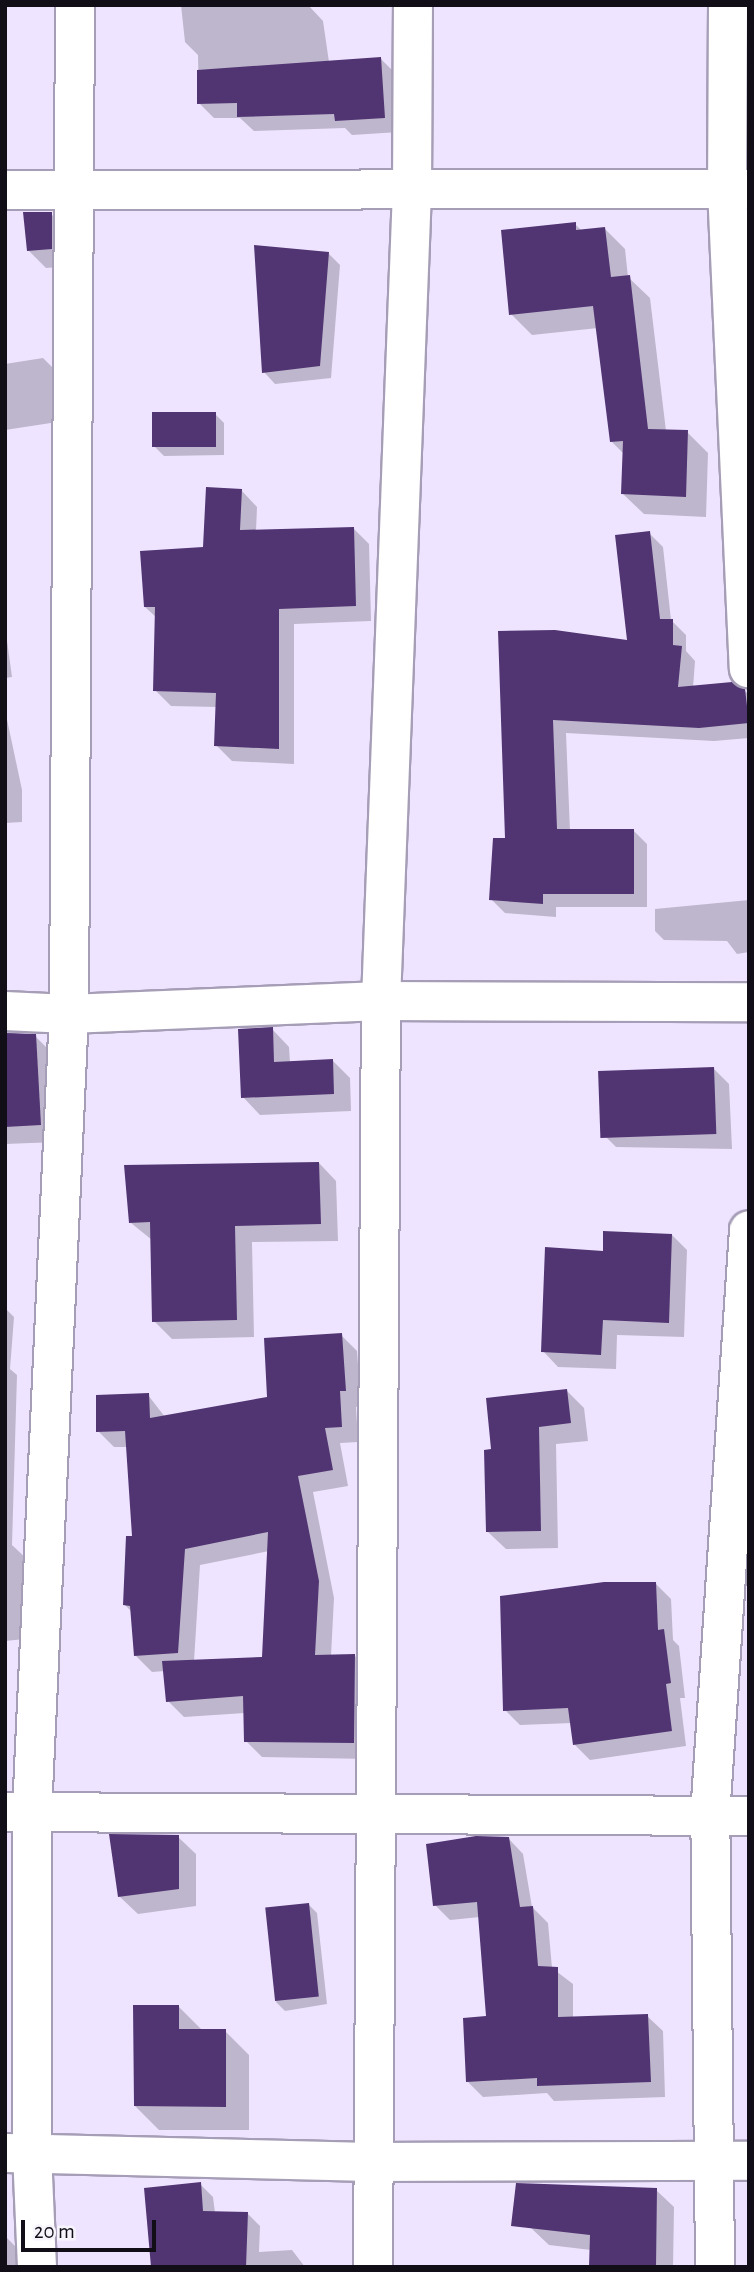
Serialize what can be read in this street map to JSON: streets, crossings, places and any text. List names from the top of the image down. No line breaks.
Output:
{"scale_bar":"20 m"}
